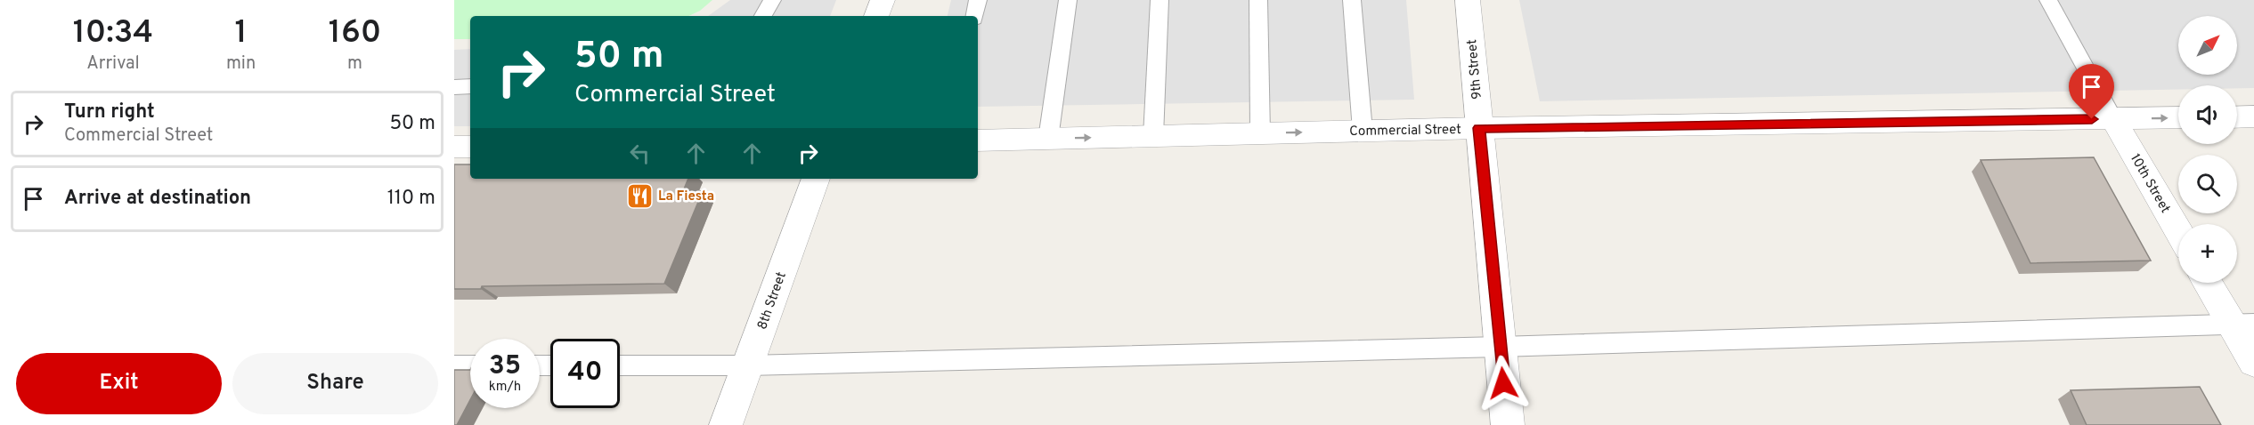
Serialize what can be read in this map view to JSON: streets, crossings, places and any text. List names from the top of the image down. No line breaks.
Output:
{"streets":{"street":["9th Street","Commercial Street","10th Street","8th Street"]},"crossings":[["9th Street","Commercial Street"],["Commercial Street","10th Street"]],"places":{"restaurant":["La Fiesta"]},"north":"top right","page":{"eta":["10:34","Arrival","1","min","160","m"],"map_buttons":"+","turn":["50 m","Commercial Street"],"list":[{"name":"Turn right","note":"Commercial Street","value":"50 m"},{"name":"Arrive at destination","value":"110 m"}],"speed":"35 km/h","limit":"40","buttons":["Exit","Share"]}}
